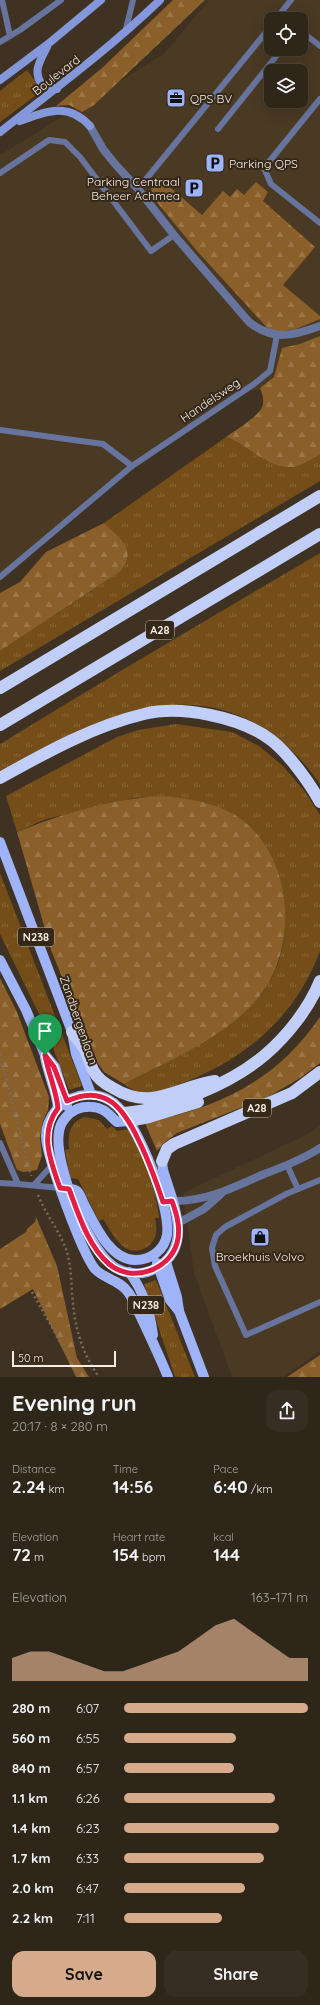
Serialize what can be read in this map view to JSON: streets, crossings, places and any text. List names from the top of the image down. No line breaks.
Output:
{"streets":{"highway":["A28"],"main road":["Boulevard","N238","Zandbergenlaan"],"lane":["Handelsweg"]},"crossings":[["N238","Zandbergenlaan"]],"places":{"office":["QPS BV"],"parking":["Parking QPS","Parking Centraal Beheer Achmea"],"shop":["Broekhuis Volvo"]},"scale_bar":"50 m","page":{"scale":"50 m","heading":["Evening run","20:17 · 8 × 280 m"],"stats":[["Distance","2.24 km"],["Time","14:56"],["Pace","6:40 /km"],["Elevation","72 m"],["Heart rate","154 bpm"],["kcal","144"]],"chart":["Elevation","163–171 m"],"list":[{"name":"280 m","note":"6:07"},{"name":"560 m","note":"6:55"},{"name":"840 m","note":"6:57"},{"name":"1.1 km","note":"6:26"},{"name":"1.4 km","note":"6:23"},{"name":"1.7 km","note":"6:33"},{"name":"2.0 km","note":"6:47"},{"name":"2.2 km","note":"7:11"}],"buttons":["Save","Share"]}}
